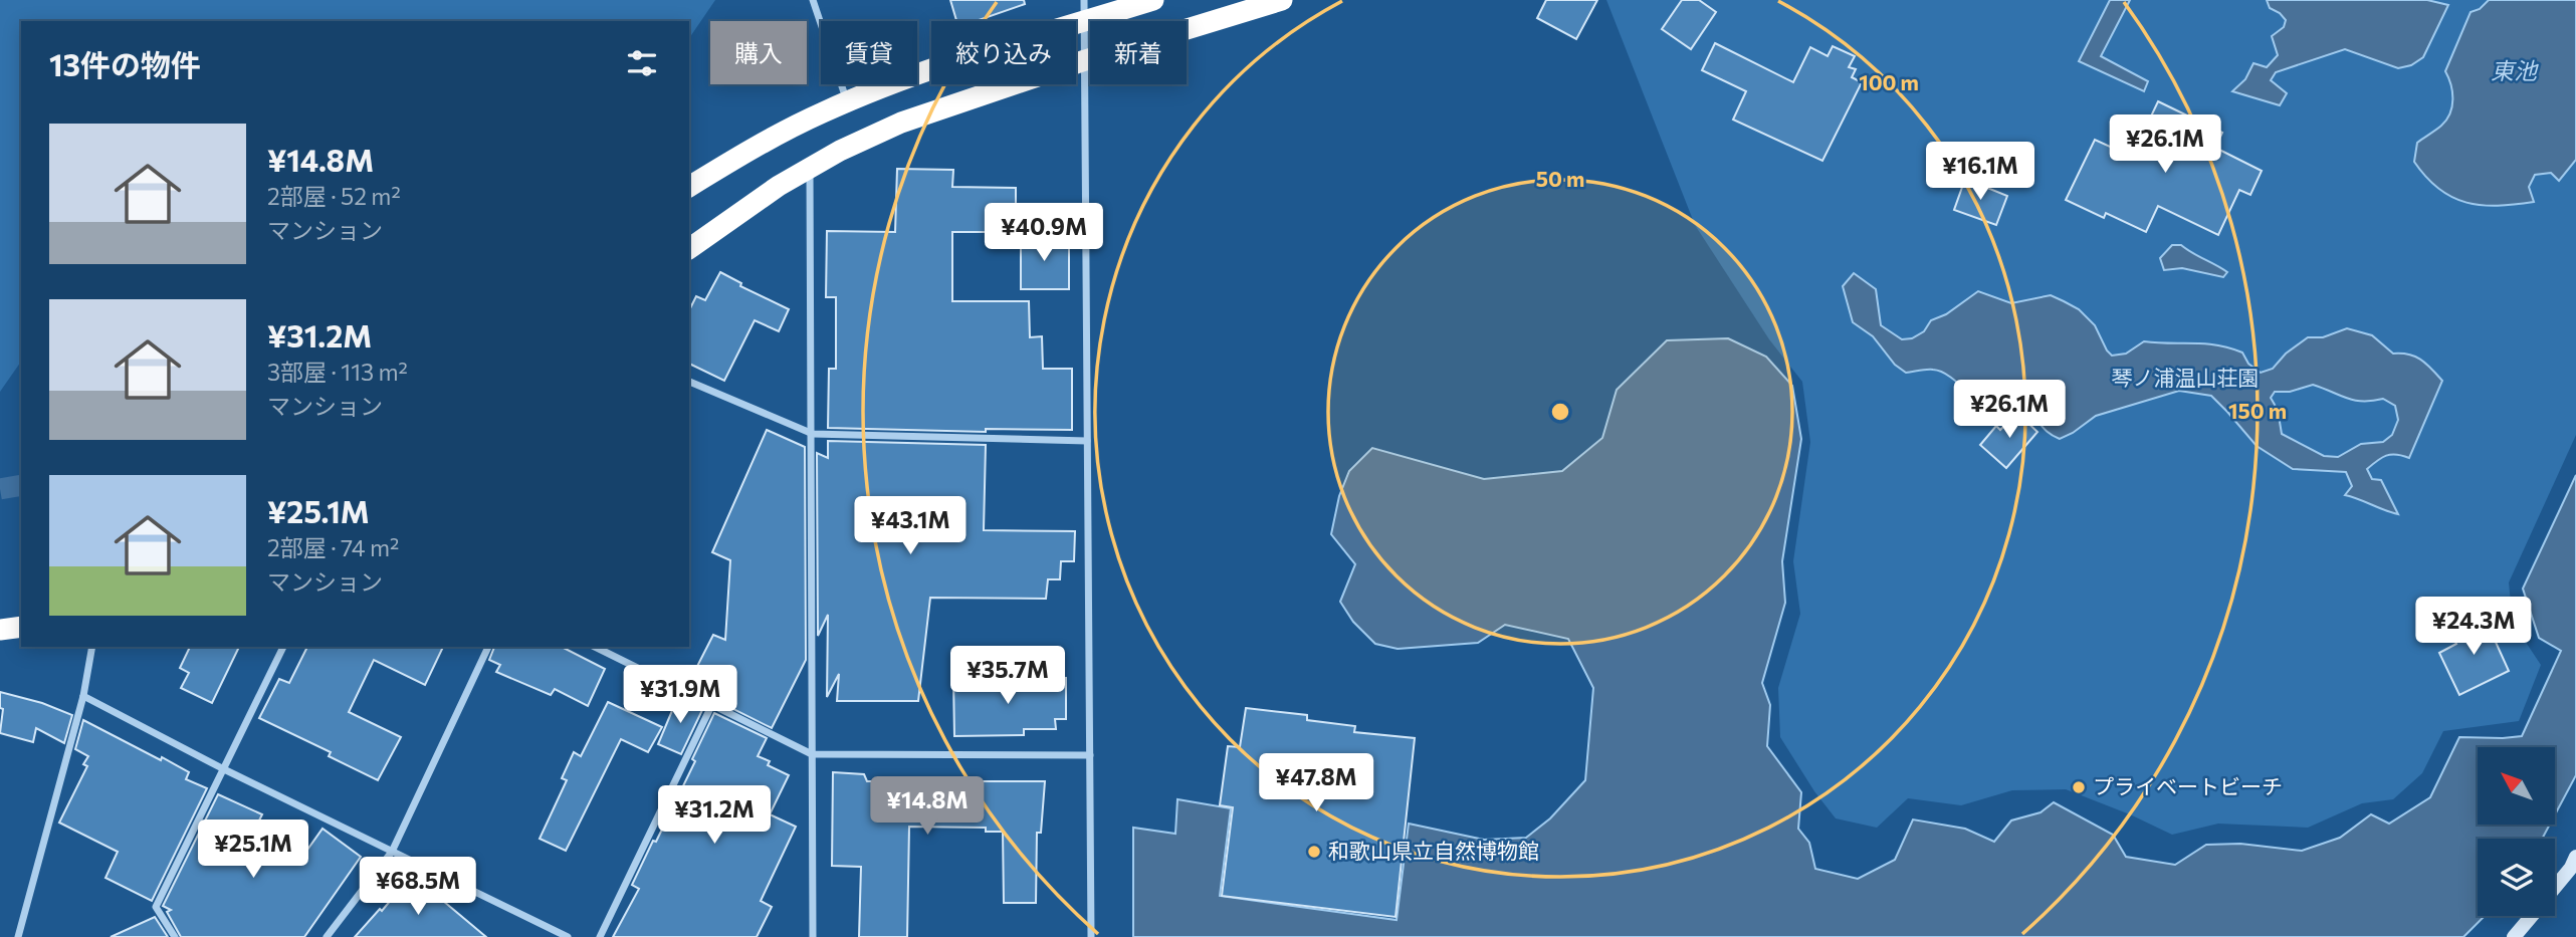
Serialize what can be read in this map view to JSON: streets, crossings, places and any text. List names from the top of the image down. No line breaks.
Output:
{"water":["東池"],"parks":["琴ノ浦温山荘園"],"places":["プライベートビーチ","和歌山県立自然博物館"],"north":"top left","page":{"chip":["購入","賃貸","絞り込み","新着"],"heading":"13件の物件","list":[{"name":"¥14.8M","note":"2部屋 · 52 m² · マンション"},{"name":"¥31.2M","note":"3部屋 · 113 m² · マンション"},{"name":"¥25.1M","note":"2部屋 · 74 m² · マンション"}],"price":["¥26.1M","¥16.1M","¥40.9M","¥26.1M","¥43.1M","¥24.3M","¥35.7M","¥31.9M","¥47.8M","¥14.8M","¥31.2M","¥25.1M","¥68.5M"]},"rings":["100 m","50 m","150 m"]}
